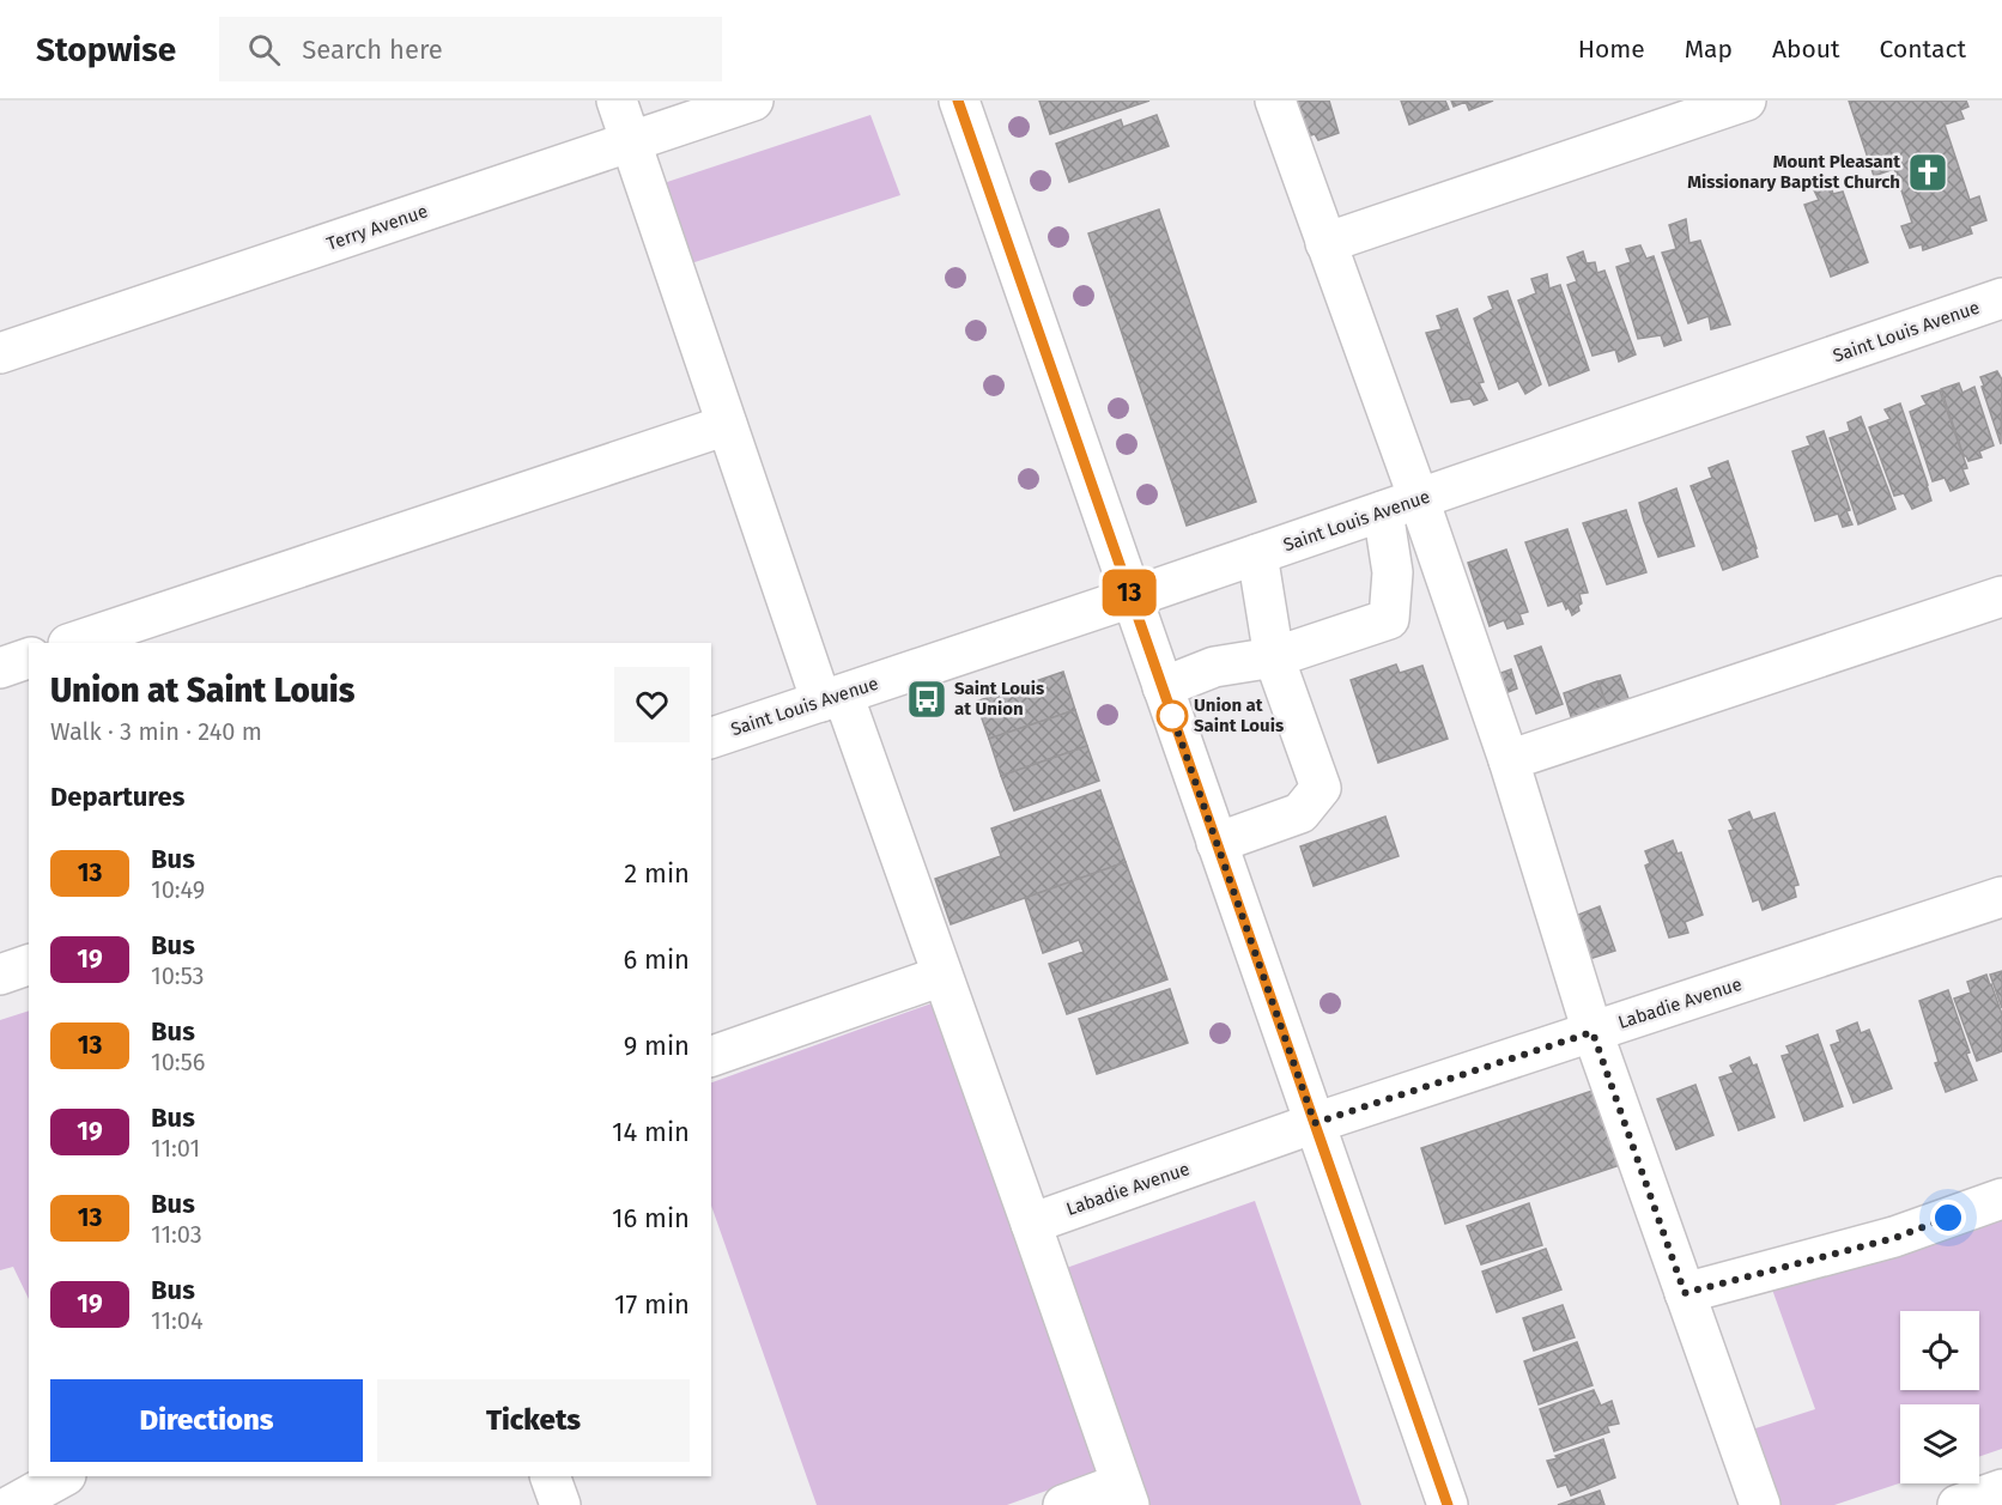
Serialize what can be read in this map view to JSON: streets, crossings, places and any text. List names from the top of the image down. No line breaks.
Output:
{"streets":{"street":["Terry Avenue","Saint Louis Avenue","Labadie Avenue"]},"places":{"church":["Mount Pleasant Missionary Baptist Church"],"bus stop":["Saint Louis at Union"],"other":["Union at Saint Louis"]},"lines":["bus line 13"],"page":{"header":"Stopwise","search":"Search here","nav":["Home","Map","About","Contact"],"on_map":"13","heading":[["Union at Saint Louis","Walk · 3 min · 240 m"],"Departures"],"list":[{"mark":"13","name":"Bus","note":"10:49","value":"2 min"},{"mark":"19","name":"Bus","note":"10:53","value":"6 min"},{"mark":"13","name":"Bus","note":"10:56","value":"9 min"},{"mark":"19","name":"Bus","note":"11:01","value":"14 min"},{"mark":"13","name":"Bus","note":"11:03","value":"16 min"},{"mark":"19","name":"Bus","note":"11:04","value":"17 min"}],"buttons":["Directions","Tickets"]}}
